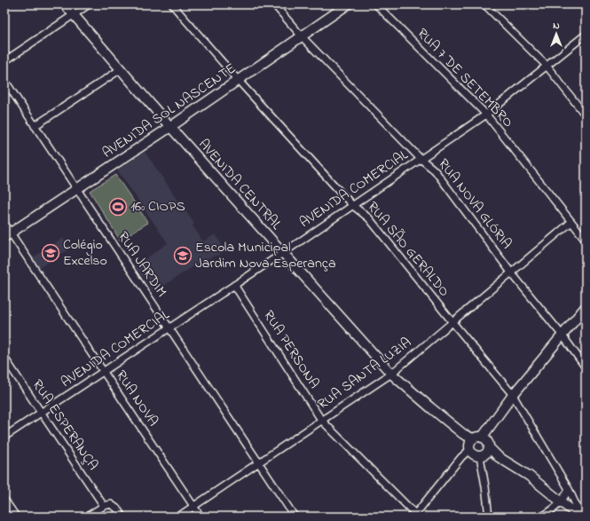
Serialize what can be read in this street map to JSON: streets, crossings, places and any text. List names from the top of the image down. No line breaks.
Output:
{"streets":{"street":["RUA 7 DE SETEMBRO","AVENIDA SOL NASCENTE","AVENIDA CENTRAL","AVENIDA COMERCIAL","RUA NOVA GLÓRIA","RUA SÃO GERALDO","RUA JARDIM","RUA PERSONA","RUA SANTA LUZIA","RUA NOVA","RUA ESPERANÇA"]},"crossings":[["RUA 7 DE SETEMBRO","AVENIDA COMERCIAL"],["RUA 7 DE SETEMBRO","RUA SANTA LUZIA"],["AVENIDA SOL NASCENTE","AVENIDA CENTRAL"],["AVENIDA SOL NASCENTE","RUA NOVA GLÓRIA"],["AVENIDA SOL NASCENTE","RUA SÃO GERALDO"],["AVENIDA SOL NASCENTE","RUA JARDIM"],["AVENIDA SOL NASCENTE","RUA NOVA"],["AVENIDA CENTRAL","AVENIDA COMERCIAL"],["AVENIDA CENTRAL","RUA SANTA LUZIA"],["AVENIDA COMERCIAL","RUA NOVA GLÓRIA"],["AVENIDA COMERCIAL","RUA SÃO GERALDO"],["AVENIDA COMERCIAL","RUA JARDIM"],["AVENIDA COMERCIAL","RUA PERSONA"],["AVENIDA COMERCIAL","RUA NOVA"],["AVENIDA COMERCIAL","RUA ESPERANÇA"],["RUA NOVA GLÓRIA","RUA SANTA LUZIA"],["RUA SÃO GERALDO","RUA SANTA LUZIA"],["RUA JARDIM","RUA SANTA LUZIA"],["RUA PERSONA","RUA SANTA LUZIA"],["RUA SANTA LUZIA","RUA NOVA"]],"places":{"sports":["16º CIOPS"],"school or university":["Colégio Excelso","Escola Municipal Jardim Nova Esperança"]},"north":"top"}
